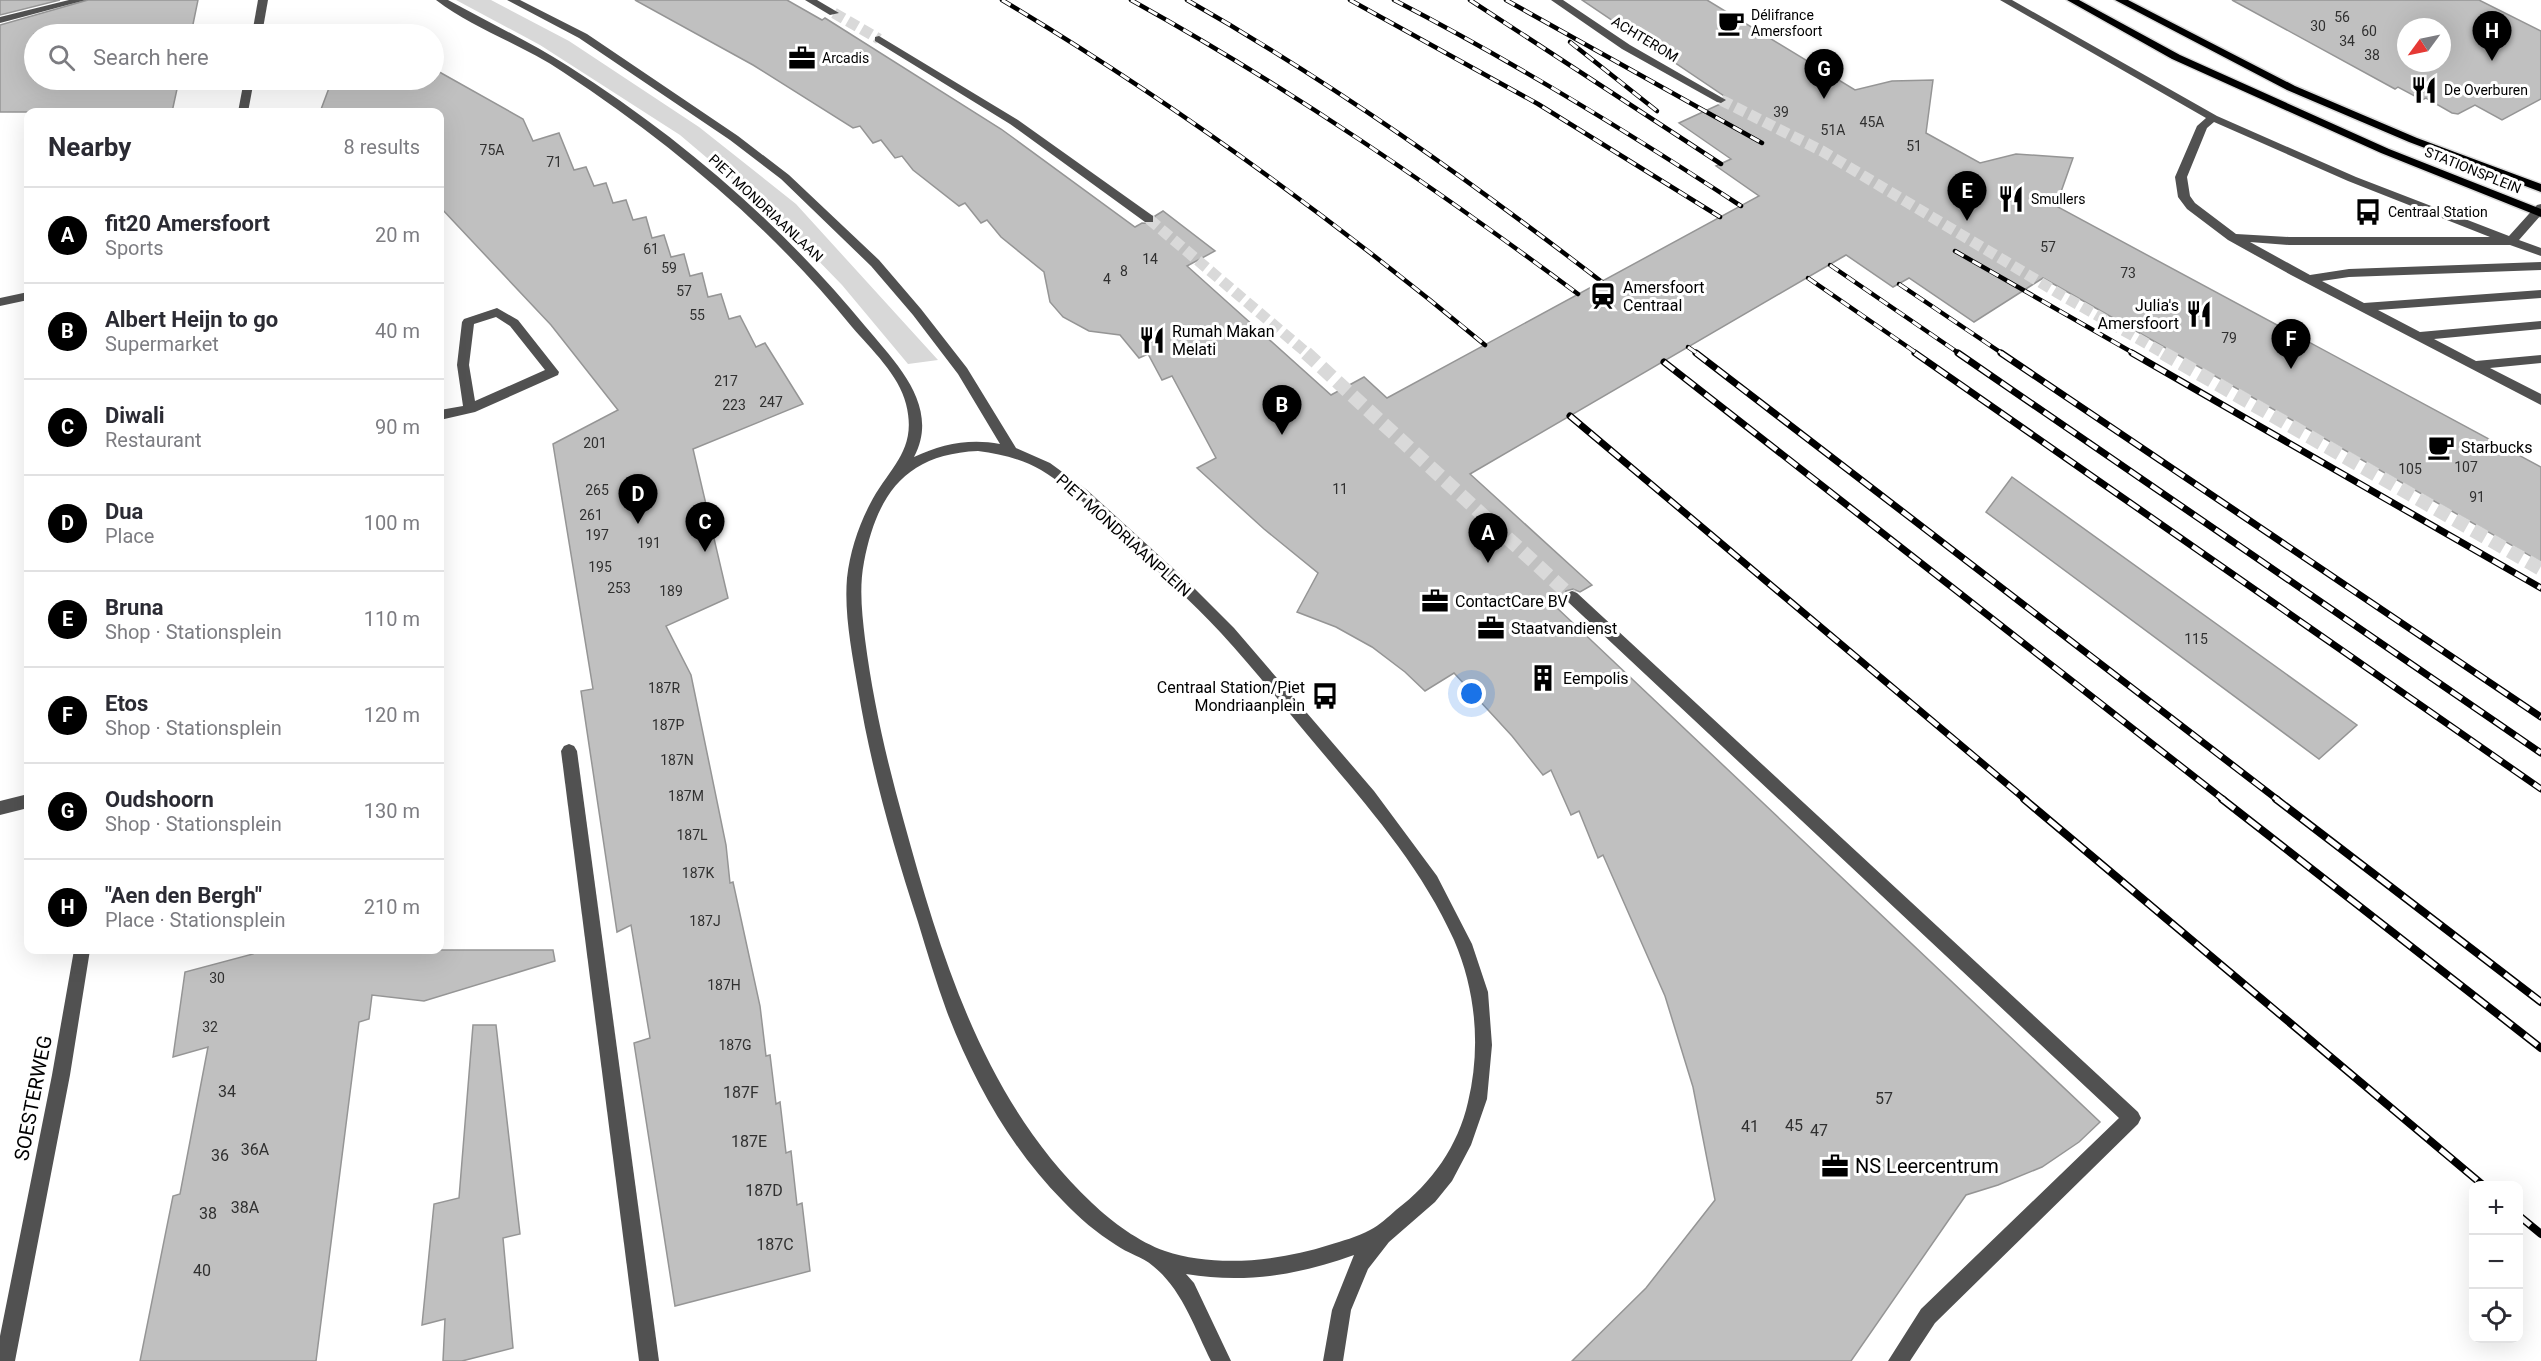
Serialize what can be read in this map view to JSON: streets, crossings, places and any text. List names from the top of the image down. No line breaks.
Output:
{"streets":{"main road":["STATIONSPLEIN"],"street":["ACHTEROM","PIET MONDRIAANLAAN","PIET MONDRIAANPLEIN","SOESTERWEG"]},"crossings":[["PIET MONDRIAANLAAN","PIET MONDRIAANPLEIN"]],"places":{"cafe":["Délifrance Amersfoort","Starbucks"],"office":["Arcadis","ContactCare BV","Staatvandienst","NS Leercentrum"],"restaurant":["De Overburen","Smullers","Julia's Amersfoort","Rumah Makan Melati"],"bus stop":["Centraal Station","Centraal Station/Piet Mondriaanplein"],"station":["Amersfoort Centraal"],"building":["Eempolis"]},"house_numbers":["56","30","60","34","38","39","45A","51A","51","75A","71","57","61","14","59","8","73","4","57","55","79","217","247","223","201","107","105","11","265","91","261","197","191","195","253","189","115","187R","187P","187N","187M","187L","187K","187J","30","187H","32","187G","34","187F","57","45","41","47","187E","36A","36","187D","38A","38","187C","40"],"north":"bottom left","page":{"pins":["H","G","E","F","B","D","C","A"],"search":"Search here","heading":["Nearby","8 results"],"list":[{"mark":"A","name":"fit20 Amersfoort","note":"Sports","value":"20 m"},{"mark":"B","name":"Albert Heijn to go","note":"Supermarket","value":"40 m"},{"mark":"C","name":"Diwali","note":"Restaurant","value":"90 m"},{"mark":"D","name":"Dua","note":"Place","value":"100 m"},{"mark":"E","name":"Bruna","note":"Shop · Stationsplein","value":"110 m"},{"mark":"F","name":"Etos","note":"Shop · Stationsplein","value":"120 m"},{"mark":"G","name":"Oudshoorn","note":"Shop · Stationsplein","value":"130 m"},{"mark":"H","name":"\"Aen den Bergh\"","note":"Place · Stationsplein","value":"210 m"}],"map_buttons":["+","−"]}}
